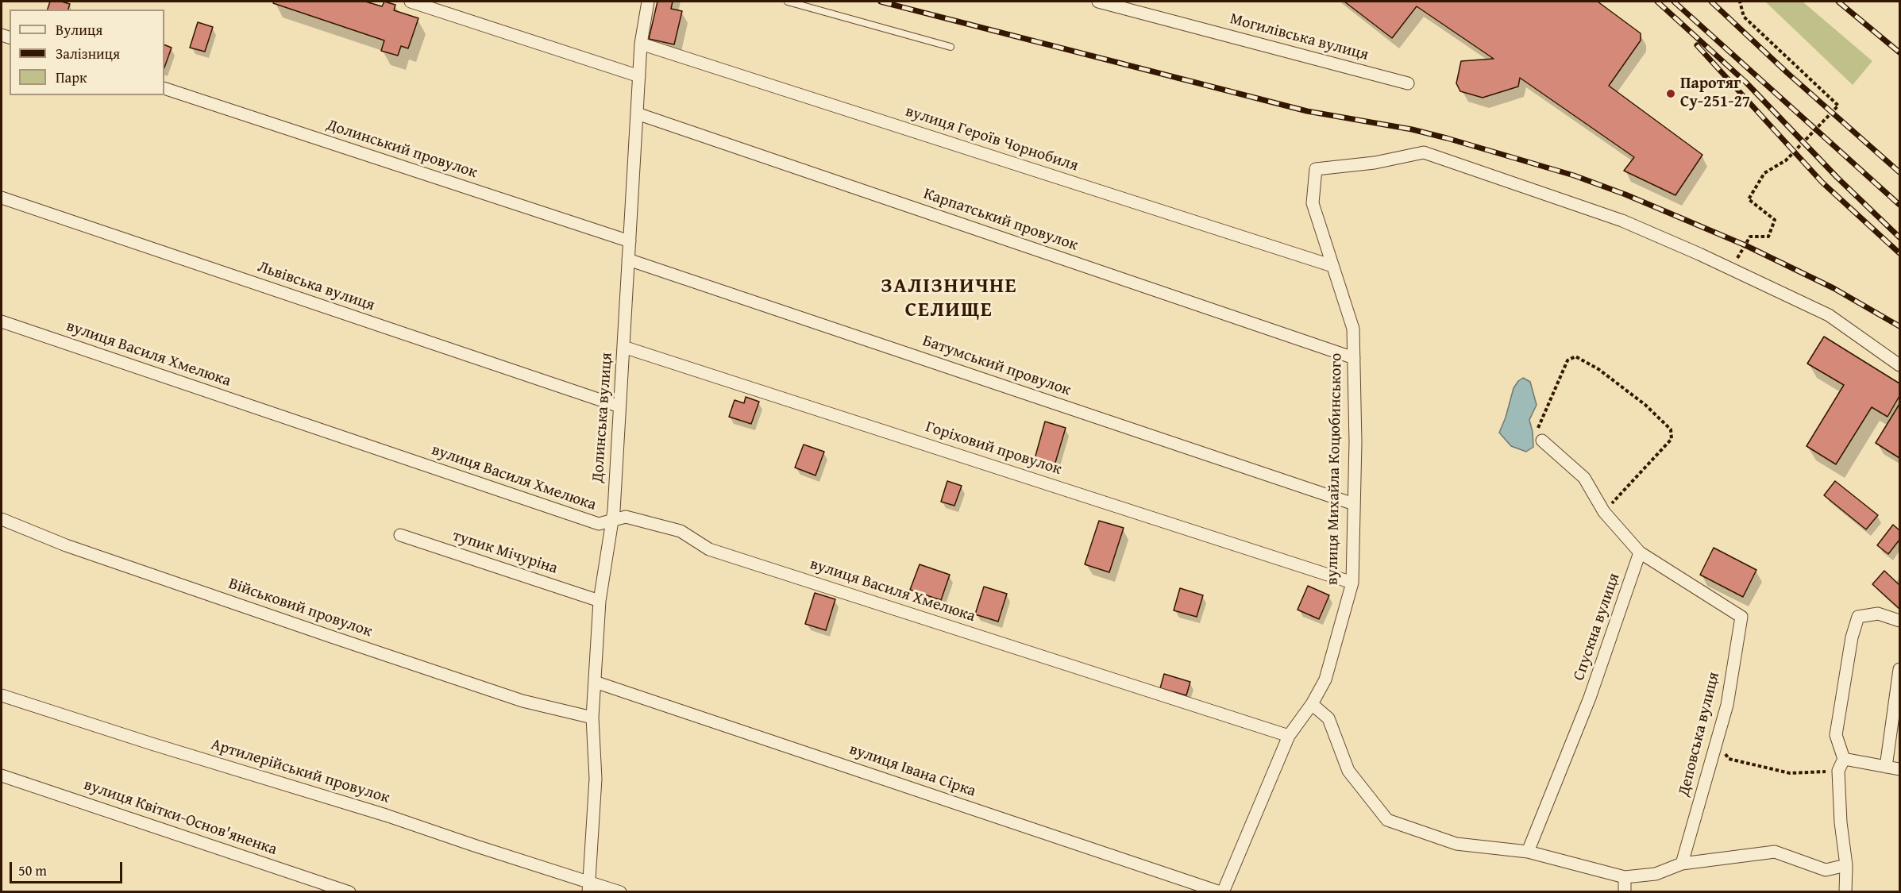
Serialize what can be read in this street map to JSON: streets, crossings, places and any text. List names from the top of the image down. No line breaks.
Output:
{"streets":{"street":["Могилівська вулиця","вулиця Героїв Чорнобиля","Долинський провулок","Карпатський провулок","Львівська вулиця","вулиця Василя Хмелюка","Батумський провулок","Долинська вулиця","Горіховий провулок","вулиця Михайла Коцюбинського","тупик Мічуріна","Військовий провулок","Спускна вулиця","Деповська вулиця","вулиця Івана Сірка","Артилерійський провулок","вулиця Квітки-Основ'яненка"]},"crossings":[["вулиця Героїв Чорнобиля","Долинська вулиця"],["вулиця Героїв Чорнобиля","вулиця Михайла Коцюбинського"],["Долинський провулок","Долинська вулиця"],["Карпатський провулок","Долинська вулиця"],["Карпатський провулок","вулиця Михайла Коцюбинського"],["Львівська вулиця","Долинська вулиця"],["вулиця Василя Хмелюка","Долинська вулиця"],["вулиця Василя Хмелюка","вулиця Михайла Коцюбинського"],["Батумський провулок","Долинська вулиця"],["Батумський провулок","вулиця Михайла Коцюбинського"],["Долинська вулиця","Горіховий провулок"],["Долинська вулиця","тупик Мічуріна"],["Долинська вулиця","Військовий провулок"],["Долинська вулиця","вулиця Івана Сірка"],["Долинська вулиця","Артилерійський провулок"],["Горіховий провулок","вулиця Михайла Коцюбинського"],["вулиця Михайла Коцюбинського","вулиця Івана Сірка"],["Спускна вулиця","Деповська вулиця"]],"districts":["ЗАЛІЗНИЧНЕ СЕЛИЩЕ"],"places":["Паротяг Су-251-27"],"legend":["Вулиця","Залізниця","Парк"],"scale_bar":"50 m"}
